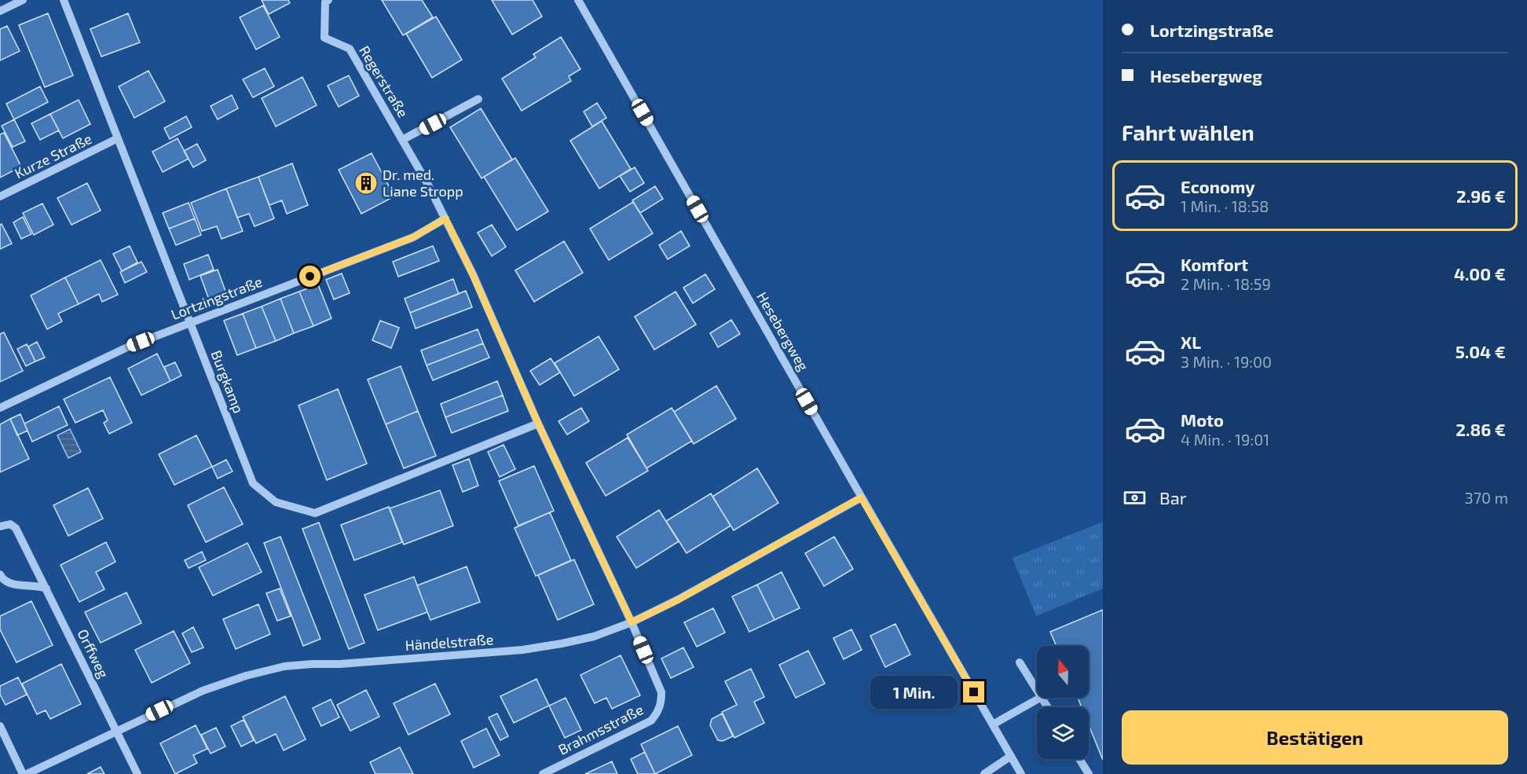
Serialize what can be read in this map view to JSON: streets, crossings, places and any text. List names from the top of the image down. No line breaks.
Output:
{"streets":{"street":["Regerstraße","Kurze Straße","Lortzingstraße","Hesebergweg","Burgkamp","Händelstraße","Orffweg","Brahmsstraße"]},"crossings":[["Regerstraße","Lortzingstraße"],["Regerstraße","Burgkamp"],["Regerstraße","Händelstraße"],["Regerstraße","Brahmsstraße"],["Kurze Straße","Burgkamp"],["Lortzingstraße","Burgkamp"],["Hesebergweg","Händelstraße"],["Händelstraße","Orffweg"],["Händelstraße","Brahmsstraße"]],"places":{"building":["Dr. med. Liane Stropp"]},"north":"top","page":{"banner":["Lortzingstraße","Hesebergweg"],"heading":"Fahrt wählen","list":[{"name":"Economy","note":"1 Min. · 18:58","value":"2.96 €"},{"name":"Komfort","note":"2 Min. · 18:59","value":"4.00 €"},{"name":"XL","note":"3 Min. · 19:00","value":"5.04 €"},{"name":"Moto","note":"4 Min. · 19:01","value":"2.86 €"}],"pay":["Bar","370 m"],"bubble":"1 Min.","buttons":"Bestätigen"}}
